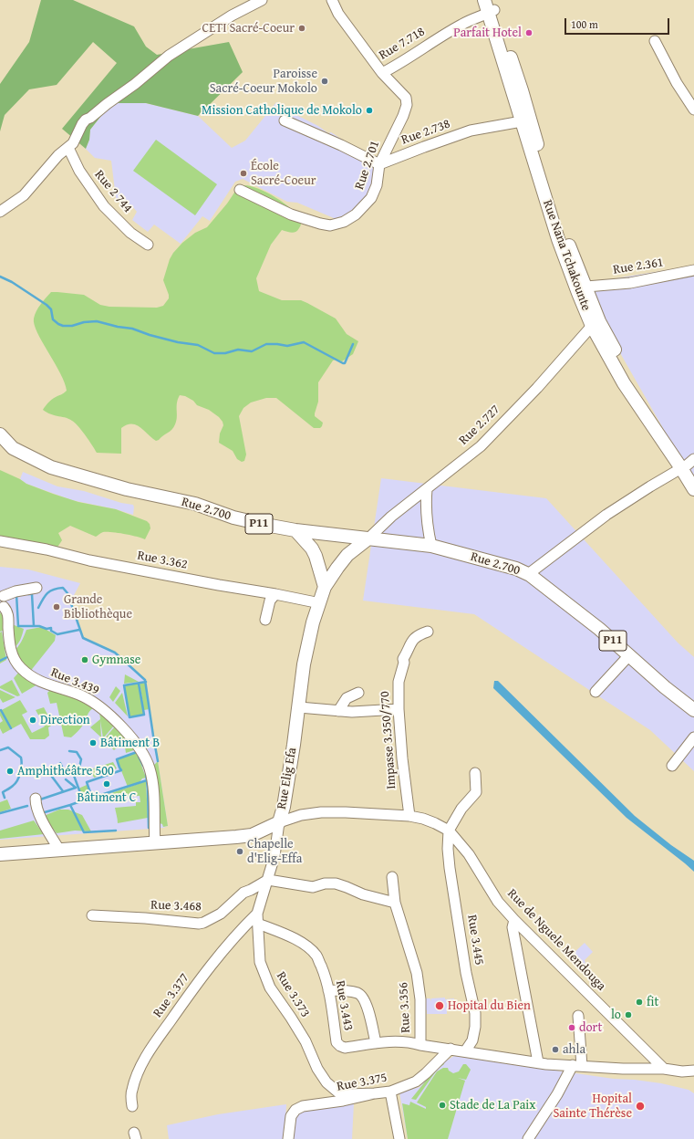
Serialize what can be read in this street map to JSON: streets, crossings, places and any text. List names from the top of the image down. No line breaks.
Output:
{"streets":{"main road":["Rue Nana Tchakounte","Rue 2.700","P11","Rue Elig Efa"],"street":["Rue 7.718","Rue 2.738","Rue 2.701","Rue 2 744","Rue 2.361","Rue 2.727","Rue 3.362","Rue 3.439","Impasse 3.350/770","Rue 3.468","Rue 3.445","Rue de Nguele Mendouga","Rue 3.373","Rue 3.377","Rue 3.443","Rue 3.356","Rue 3.375"]},"crossings":[["Rue 7.718","Rue 2.701"],["Rue 7.718","Rue Nana Tchakounte"],["Rue 2.738","Rue 2.701"],["Rue 2.738","Rue Nana Tchakounte"],["Rue Nana Tchakounte","Rue 2.361"],["Rue Nana Tchakounte","Rue 2.727"],["Rue 2.727","Rue 2.700"],["Rue 2.727","Rue Elig Efa"],["Rue 2.700","P11"],["Rue 2.700","Rue Elig Efa"],["Rue 3.362","Rue Elig Efa"],["Rue 3.439","Rue Elig Efa"],["Impasse 3.350/770","Rue de Nguele Mendouga"],["Rue Elig Efa","Rue de Nguele Mendouga"],["Rue Elig Efa","Rue 3.373"],["Rue 3.468","Rue 3.373"],["Rue 3.445","Rue de Nguele Mendouga"],["Rue 3.445","Rue 3.356"],["Rue de Nguele Mendouga","Rue 3.373"],["Rue de Nguele Mendouga","Rue 3.356"],["Rue 3.373","Rue 3.377"],["Rue 3.373","Rue 3.443"],["Rue 3.373","Rue 3.375"],["Rue 3.377","Rue 3.443"],["Rue 3.443","Rue 3.356"],["Rue 3.356","Rue 3.375"]],"places":["CETI Sacré-Coeur","Parfait Hotel","Paroisse Sacré-Coeur Mokolo","Mission Catholique de Mokolo","École Sacré-Coeur","Grande Bibliothèque","Gymnase","Direction","Bâtiment B","Amphithéâtre 500","Bâtiment C","Chapelle d'Elig-Effa","fit","Hopital du Bien","lo","dort","ahla","Stade de La Paix","Hopital Sainte Thérèse"],"scale_bar":"100 m"}
